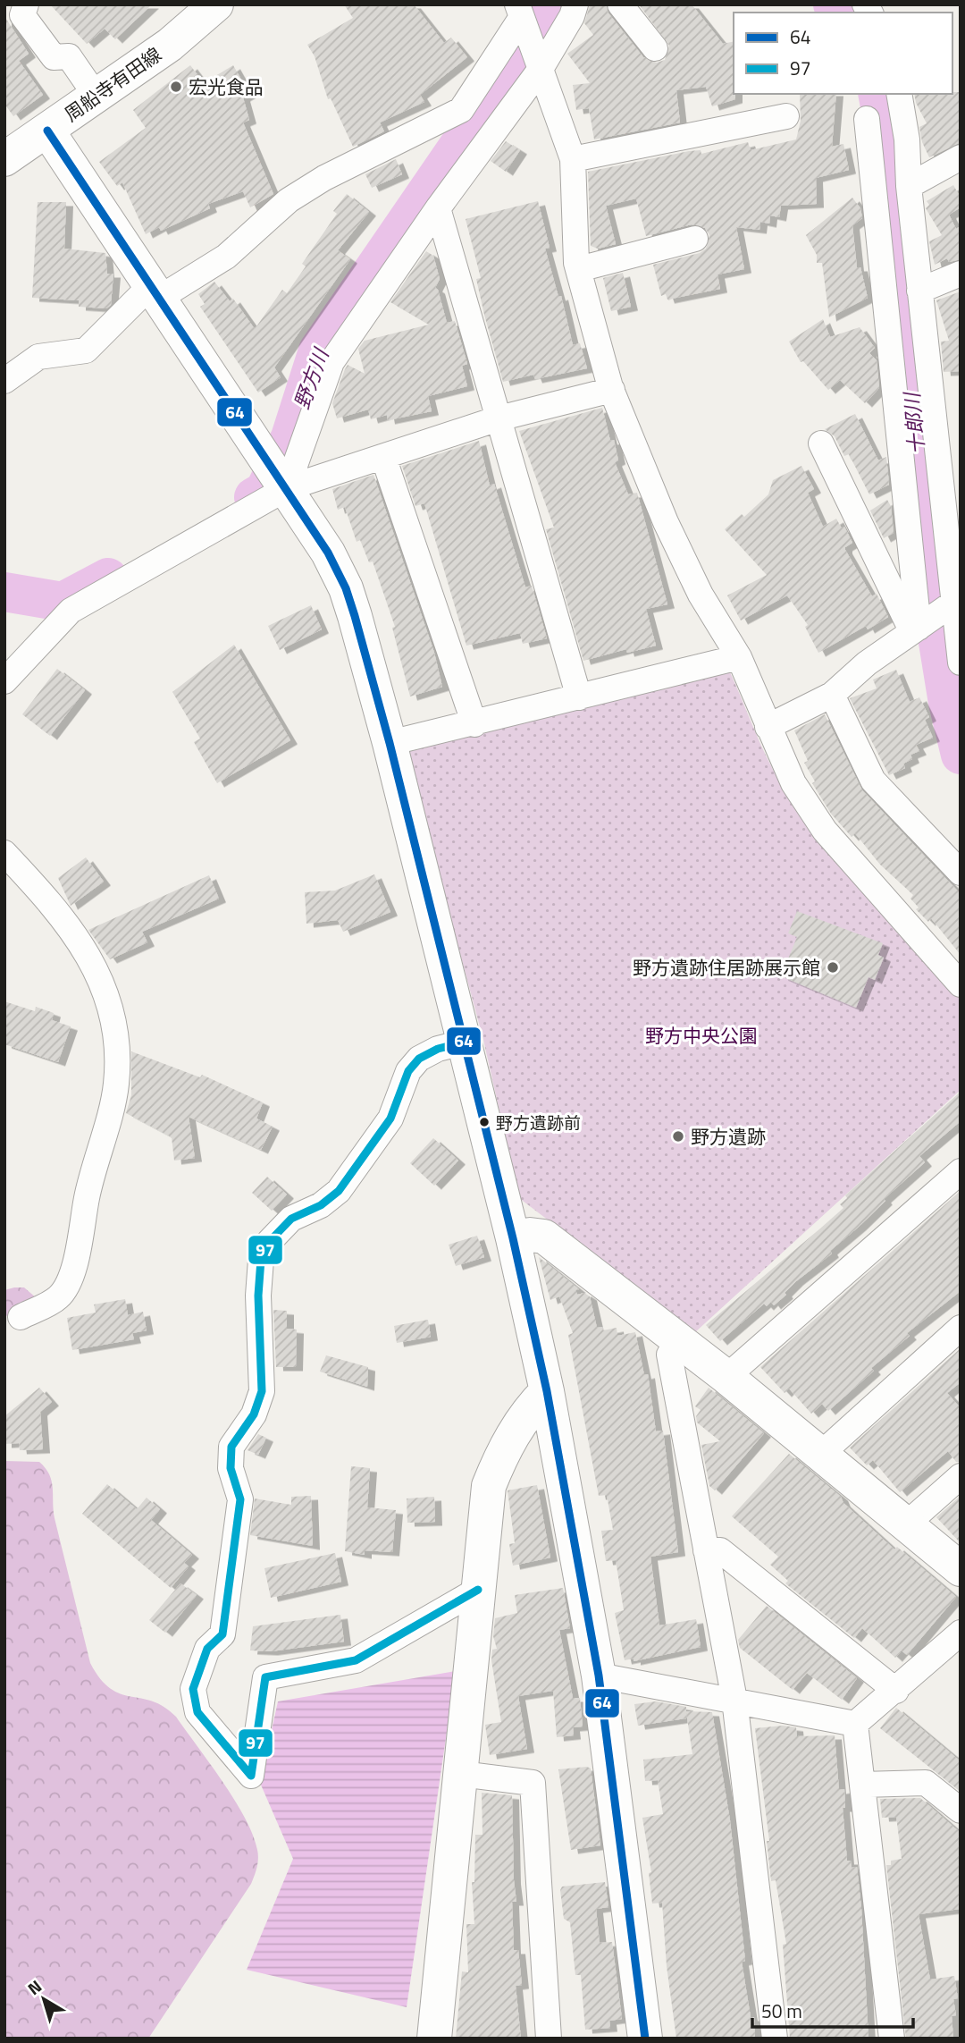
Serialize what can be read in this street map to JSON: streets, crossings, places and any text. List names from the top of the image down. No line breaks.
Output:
{"streets":{"street":["周船寺有田線"]},"water":["野方川","十郎川"],"parks":["野方中央公園"],"places":["宏光食品","野方遺跡住居跡展示館","野方遺跡前","野方遺跡"],"lines":["transit line 64","transit line 97"],"legend":["64","97"],"scale_bar":"50 m","north":"top left"}
